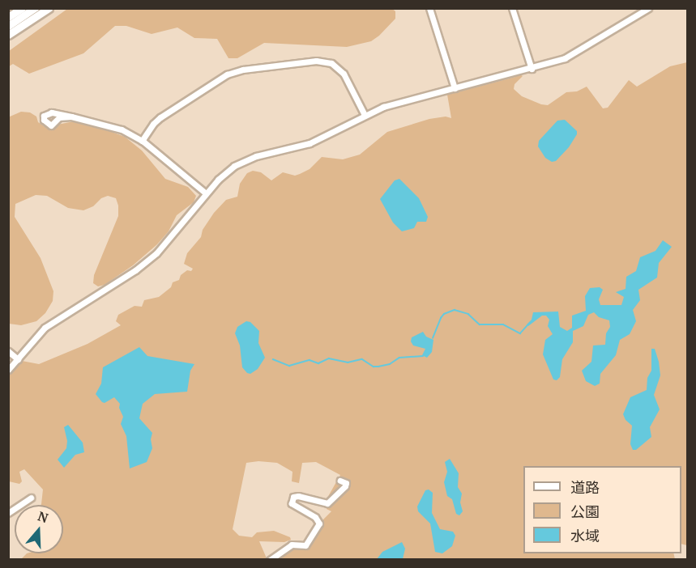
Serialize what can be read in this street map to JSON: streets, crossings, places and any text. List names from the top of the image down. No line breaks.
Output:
{"legend":["道路","公園","水域"],"north":"top"}
